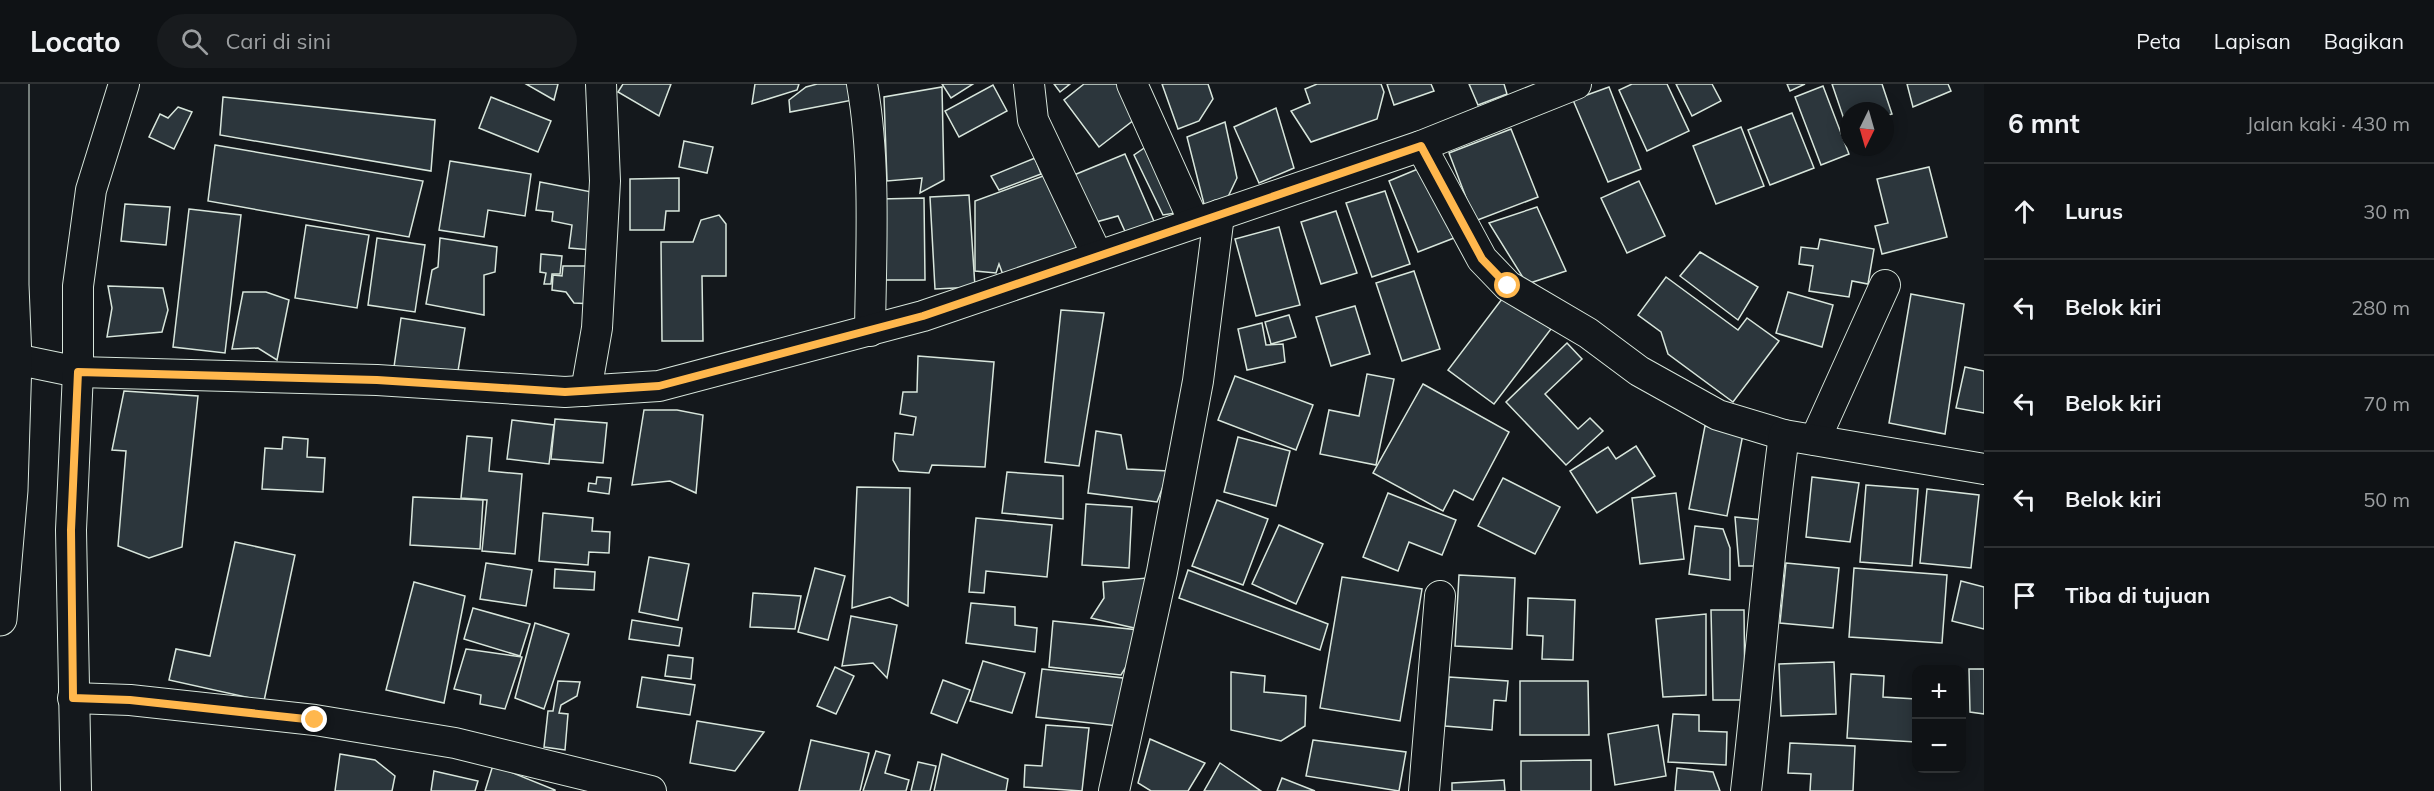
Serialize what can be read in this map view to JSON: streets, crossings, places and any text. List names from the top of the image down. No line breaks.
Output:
{"north":"bottom","page":{"header":"Locato","search":"Cari di sini","nav":["Peta","Lapisan","Bagikan"],"heading":["6 mnt","Jalan kaki · 430 m"],"list":[["Lurus","30 m"],["Belok kiri","280 m"],["Belok kiri","70 m"],["Belok kiri","50 m"],"Tiba di tujuan"],"map_buttons":["+","−"]}}
